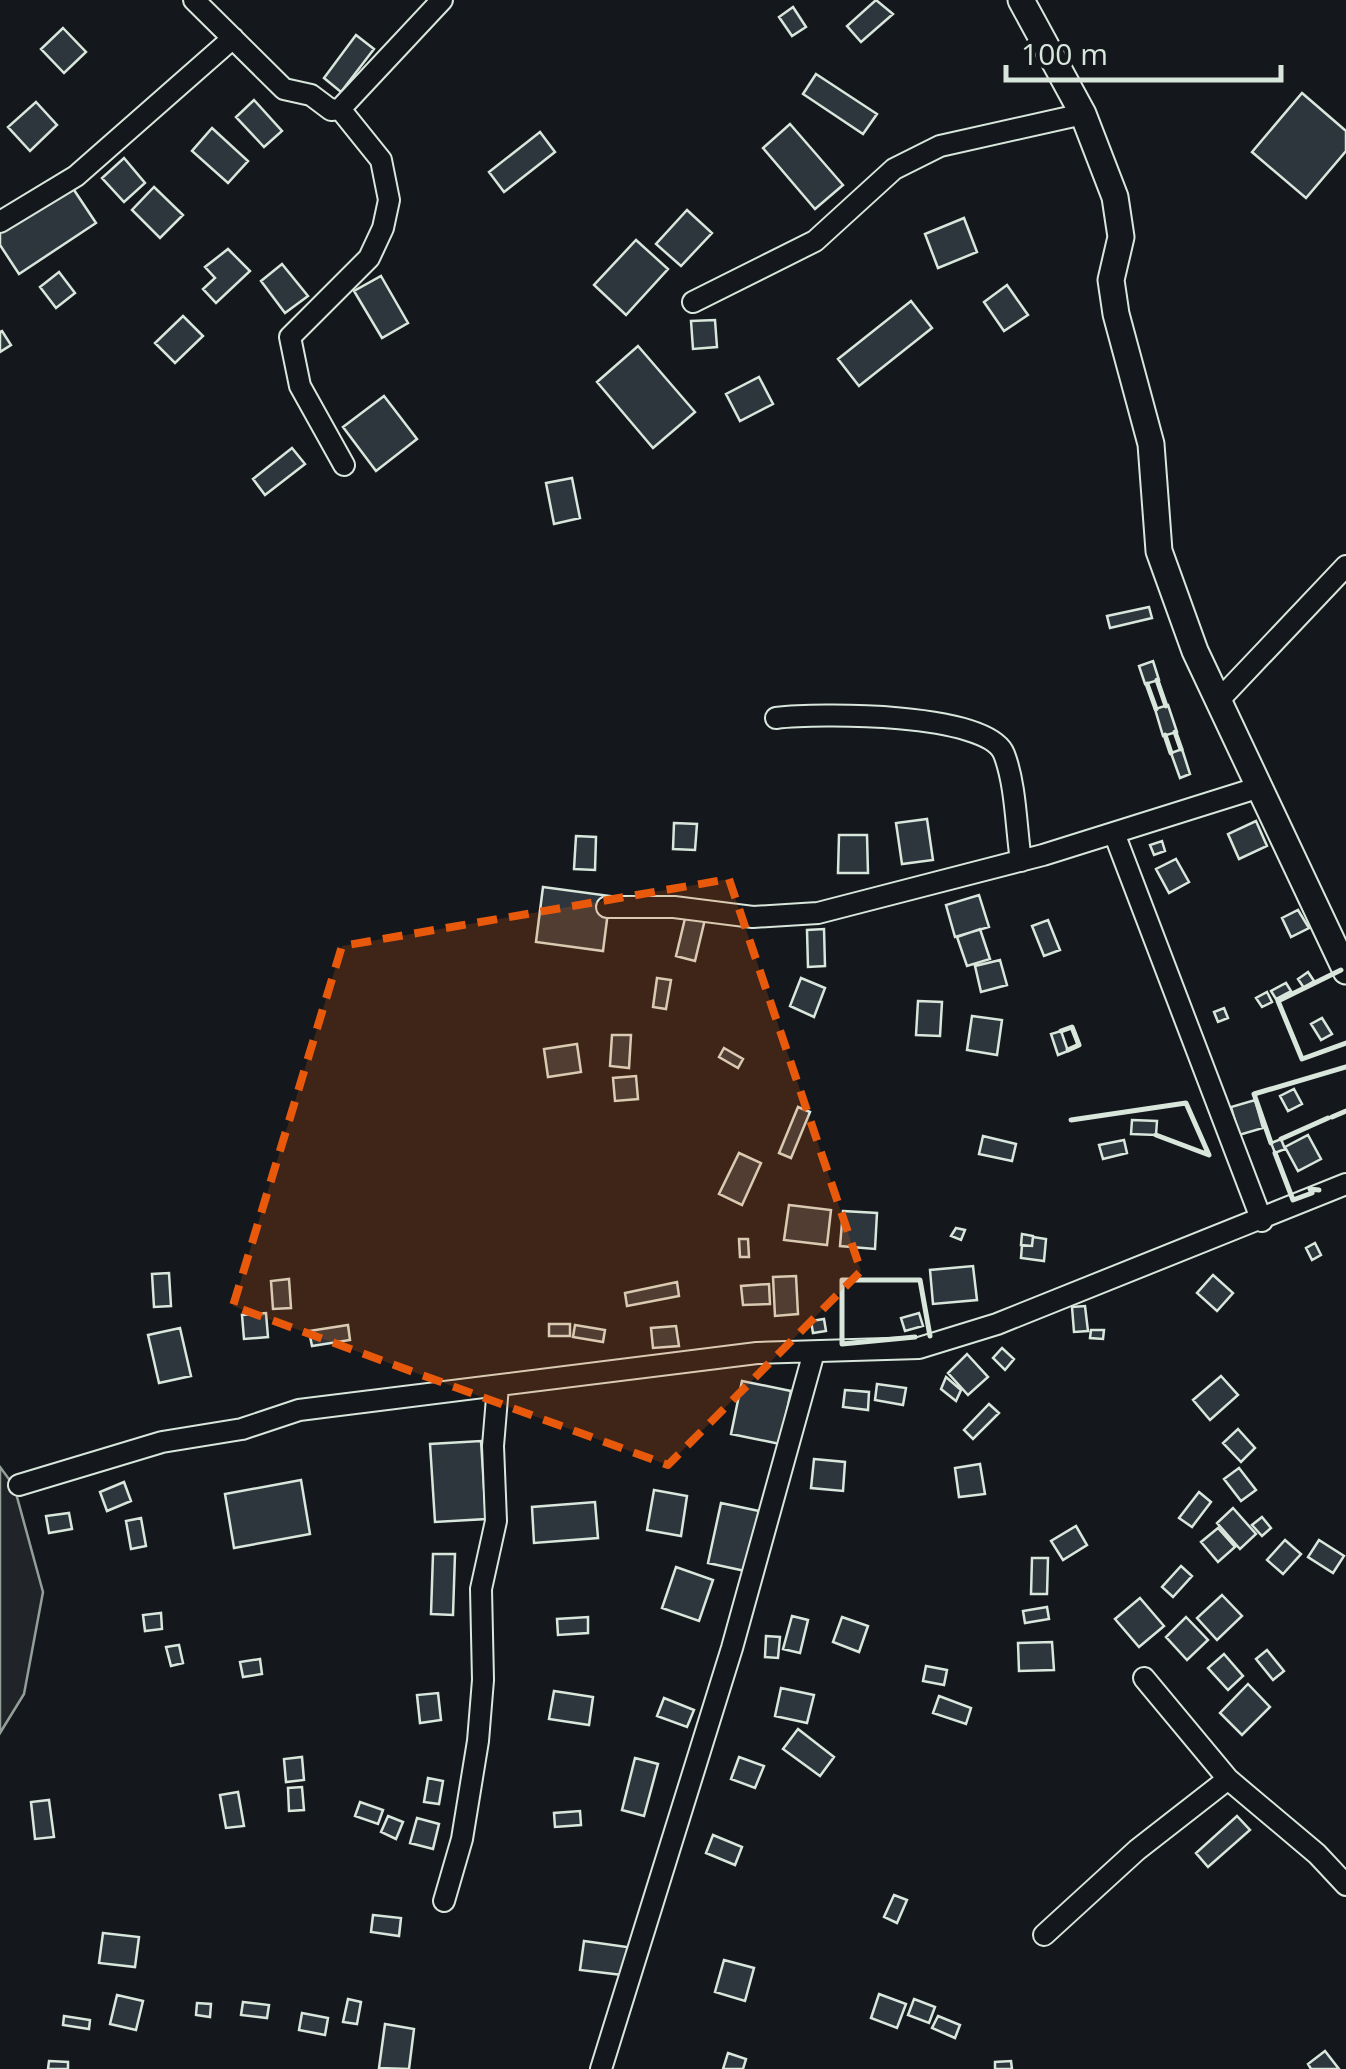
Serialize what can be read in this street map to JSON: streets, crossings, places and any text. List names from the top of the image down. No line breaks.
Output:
{"scale_bar":"100 m"}
